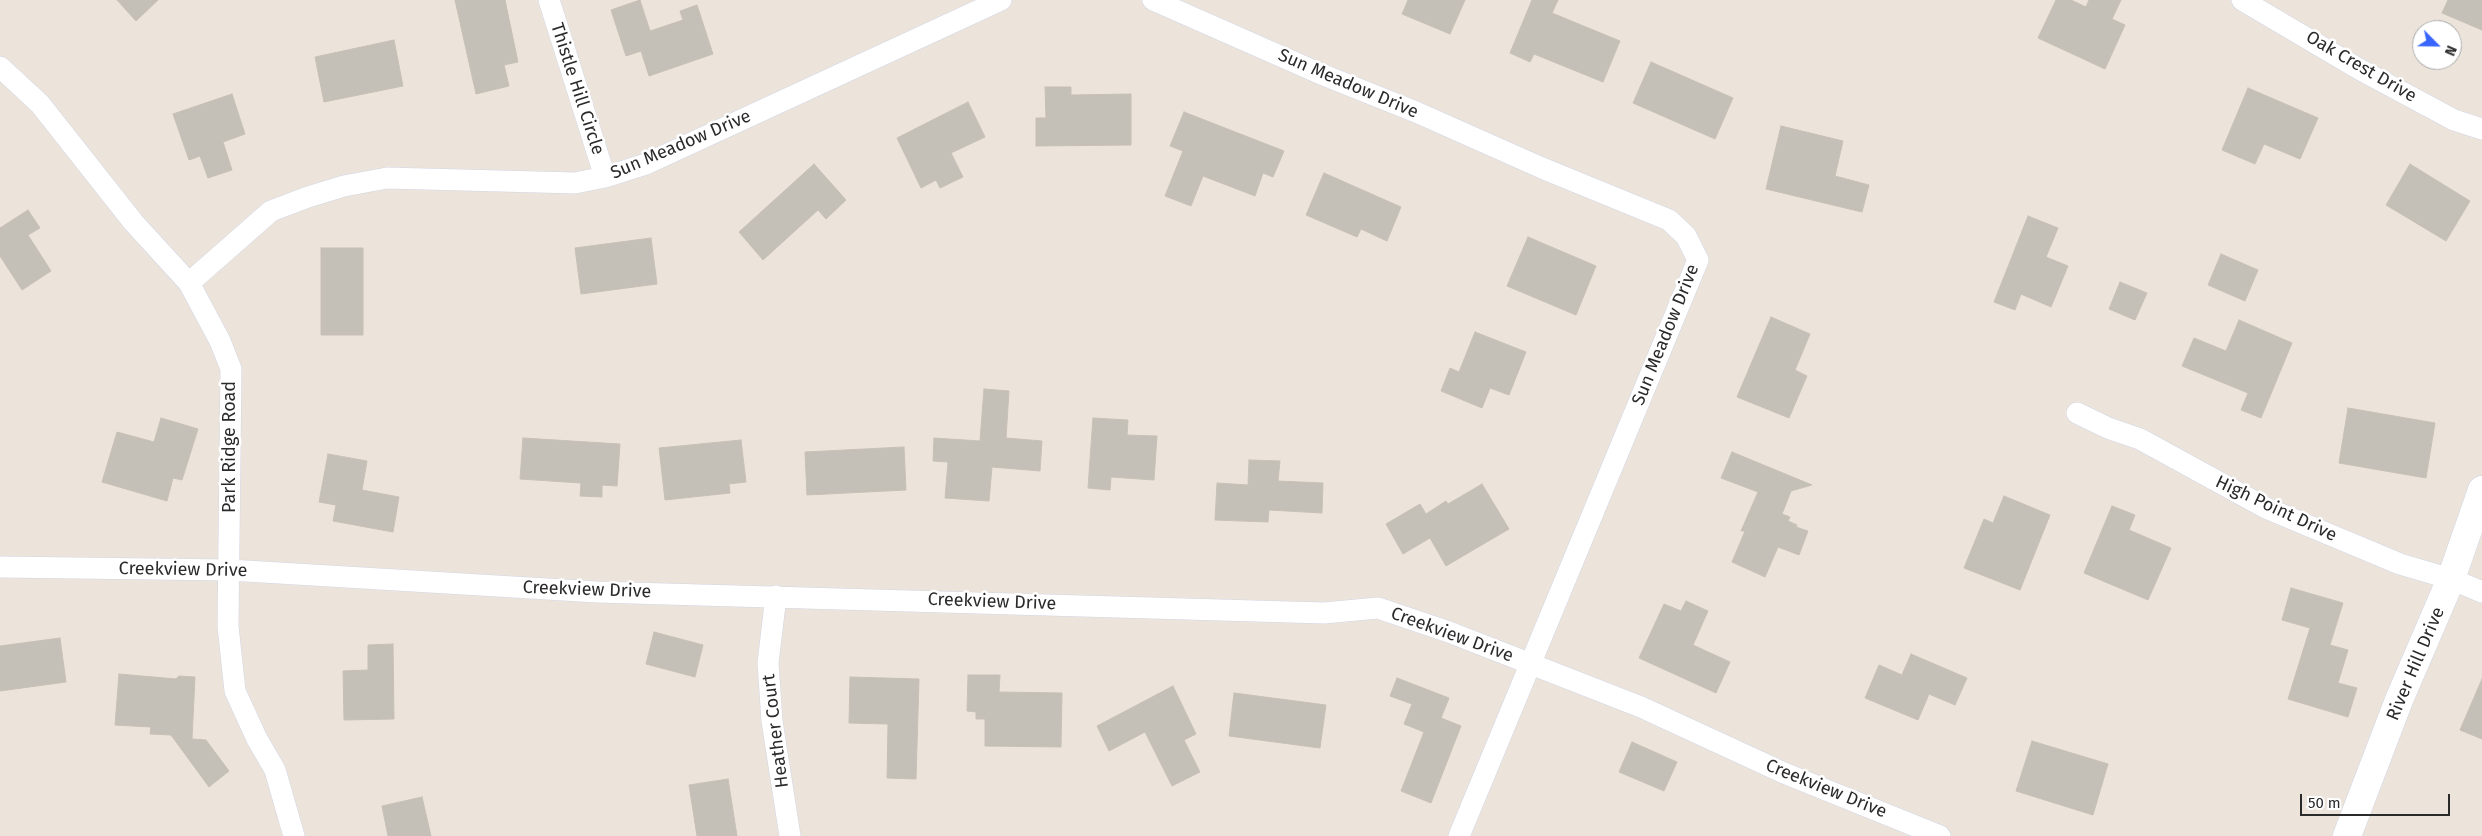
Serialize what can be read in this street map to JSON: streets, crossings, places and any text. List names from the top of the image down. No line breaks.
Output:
{"streets":{"street":["Oak Crest Drive","Sun Meadow Drive","Thistle Hill Circle","Park Ridge Road","High Point Drive","Creekview Drive","River Hill Drive","Heather Court"]},"crossings":[["Sun Meadow Drive","Thistle Hill Circle"],["Sun Meadow Drive","Park Ridge Road"],["Sun Meadow Drive","Creekview Drive"],["Park Ridge Road","Creekview Drive"],["High Point Drive","River Hill Drive"],["Creekview Drive","Heather Court"]],"scale_bar":"50 m","north":"bottom right"}
